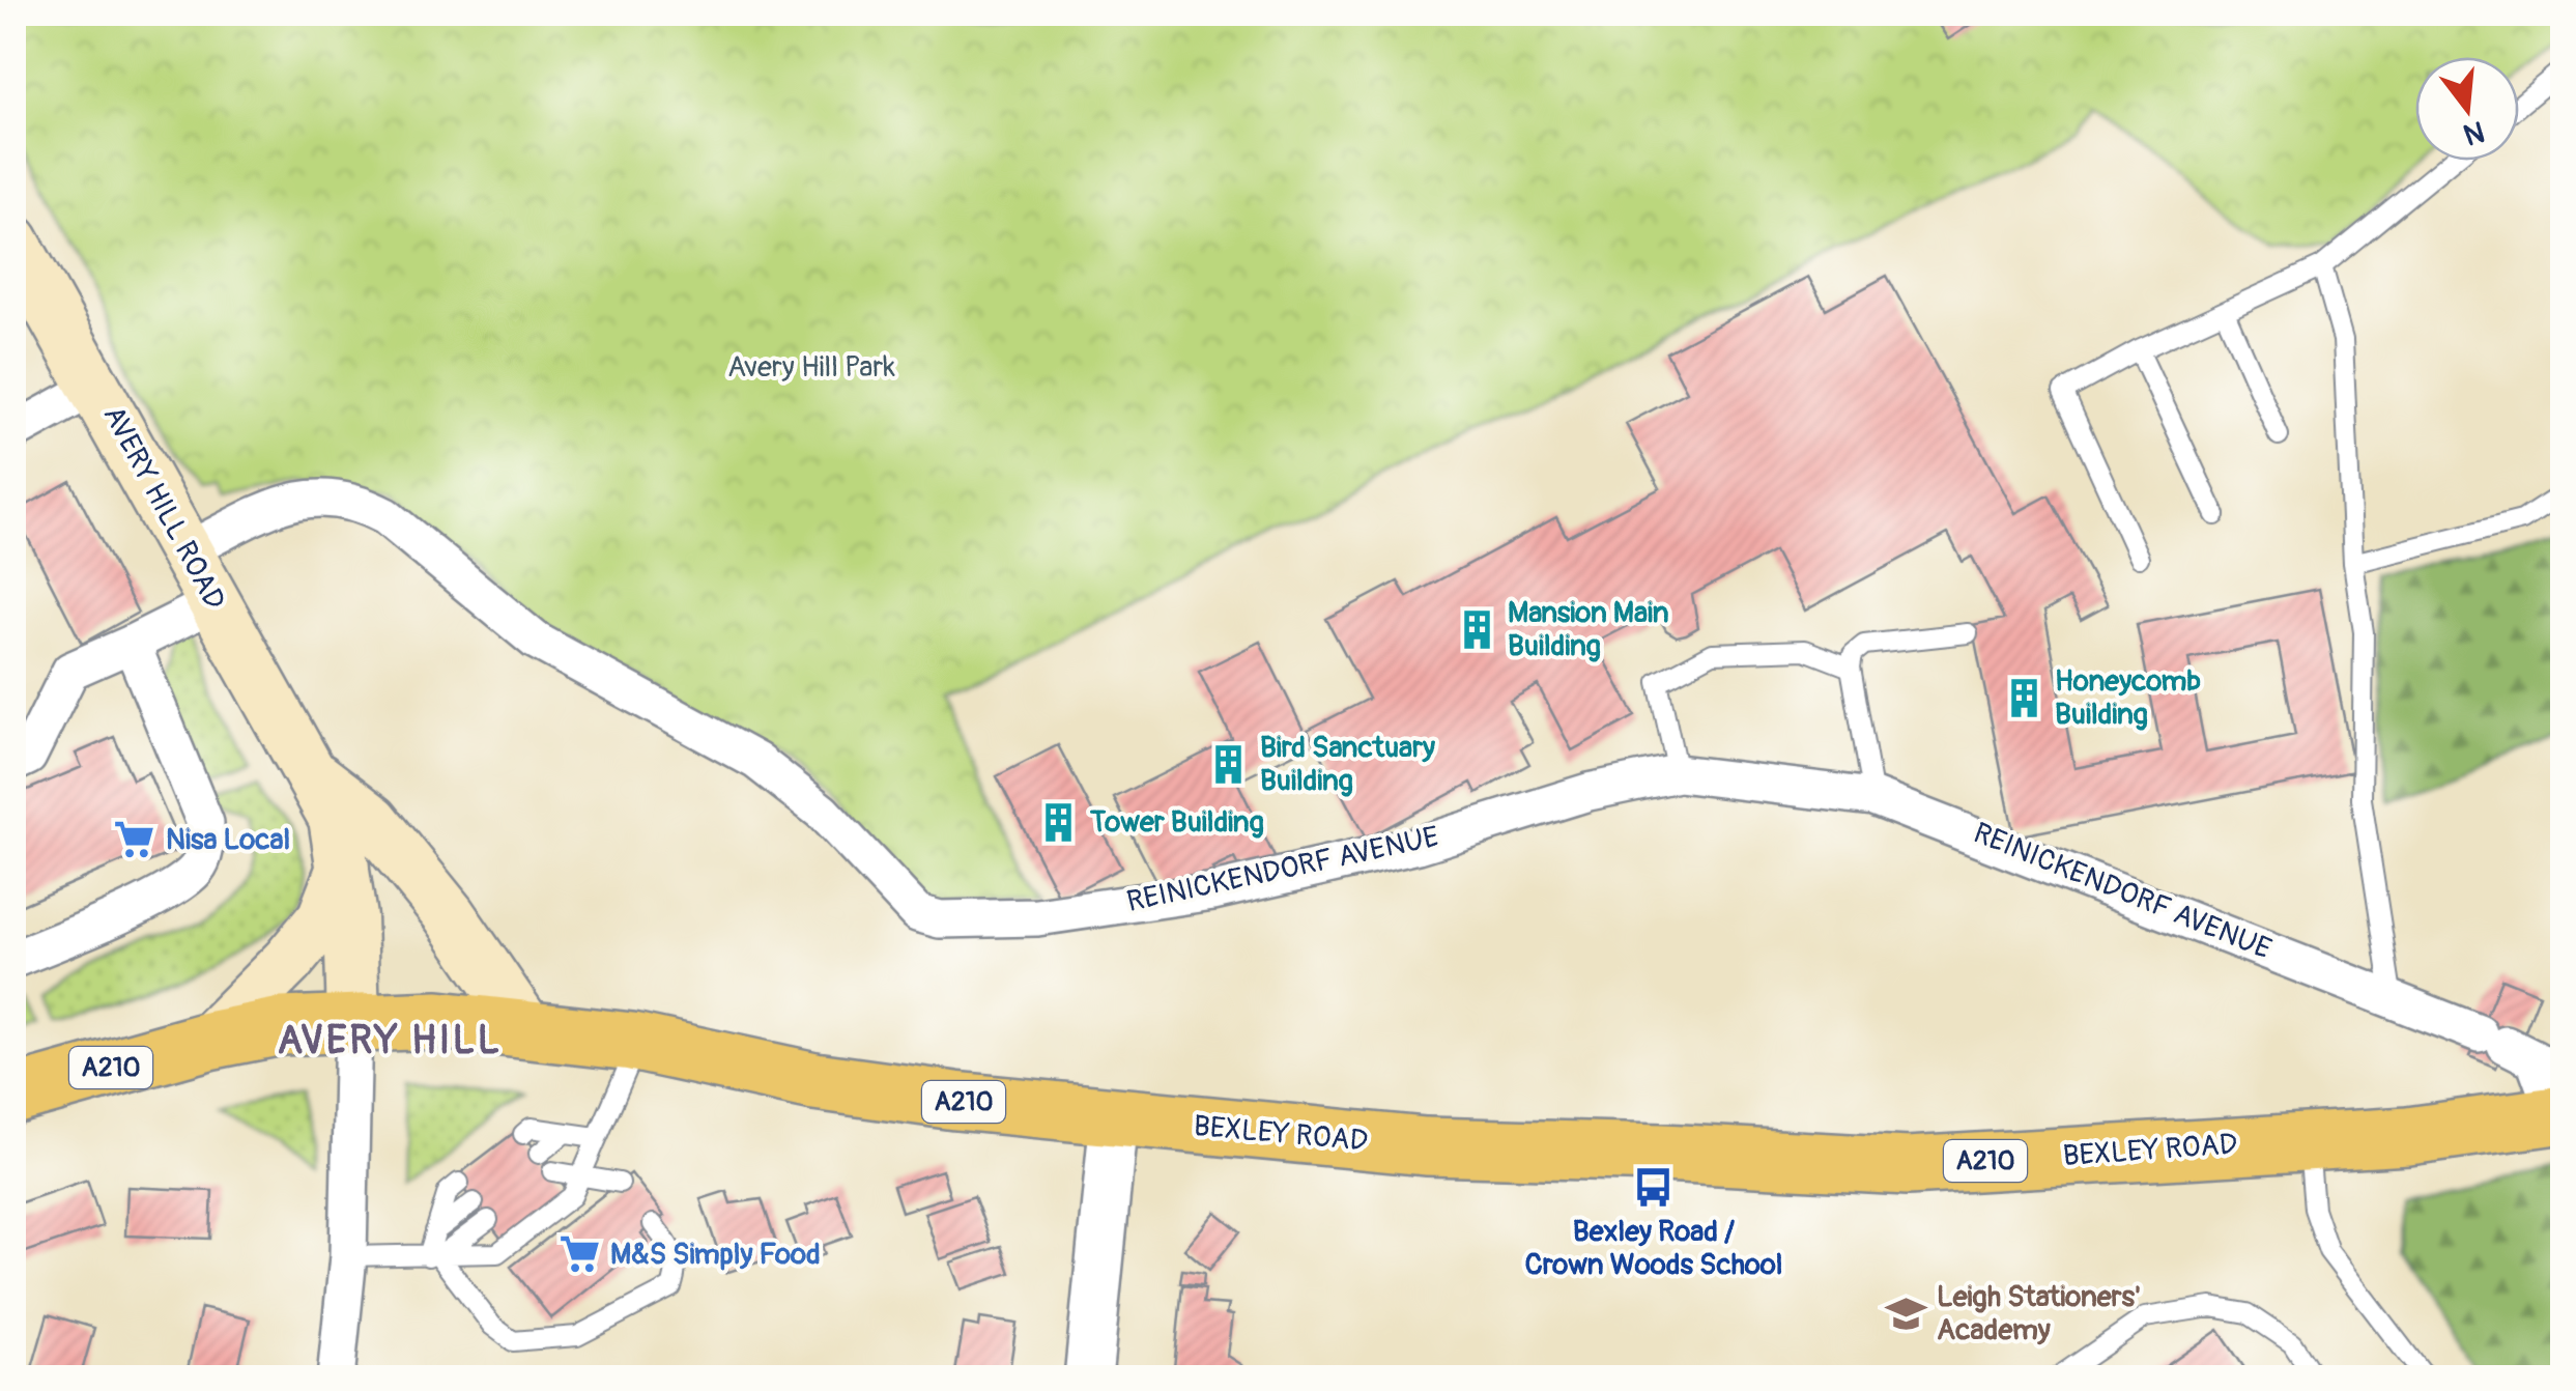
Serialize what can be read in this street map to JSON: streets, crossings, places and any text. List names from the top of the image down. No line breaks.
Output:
{"streets":{"main road":["AVERY HILL ROAD","A210","BEXLEY ROAD"],"street":["REINICKENDORF AVENUE"]},"crossings":[["AVERY HILL ROAD","REINICKENDORF AVENUE"],["AVERY HILL ROAD","BEXLEY ROAD"],["REINICKENDORF AVENUE","BEXLEY ROAD"]],"districts":["AVERY HILL"],"parks":["Avery Hill Park"],"places":{"building":["Mansion Main Building","Honeycomb Building","Bird Sanctuary Building","Tower Building"],"supermarket":["Nisa Local","M&S Simply Food"],"bus stop":["Bexley Road / Crown Woods School"],"school or university":["Leigh Stationers' Academy"]},"north":"bottom"}
